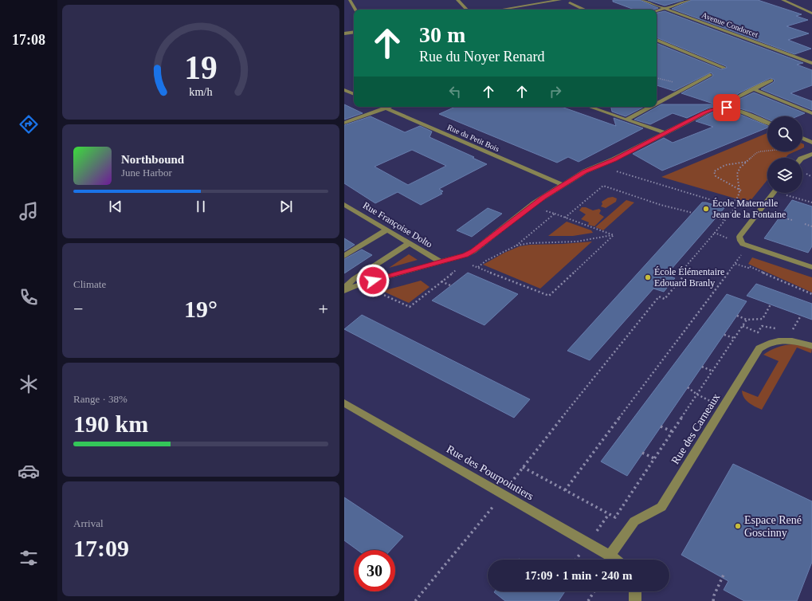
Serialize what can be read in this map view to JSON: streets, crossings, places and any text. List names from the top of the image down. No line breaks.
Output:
{"streets":{"street":["Avenue Condorcet","Rue du Petit Bois","Rue Françoise Dolto","Rue des Carneaux","Rue des Pourpointiers"]},"crossings":[["Rue des Carneaux","Rue des Pourpointiers"]],"places":["École Maternelle Jean de la Fontaine","École Élémentaire Edouard Branly","Espace René Goscinny"],"page":{"tabs":"17:08","turn":["30 m","Rue du Noyer Renard"],"song":["Northbound","June Harbor"],"tile":["Climate",["Range · 38%","190 km"],["Arrival","17:09"]],"heat":["−","19°","+"],"limit":"30","trip":"17:09 · 1 min · 240 m","gauge":["19","km/h"]}}
